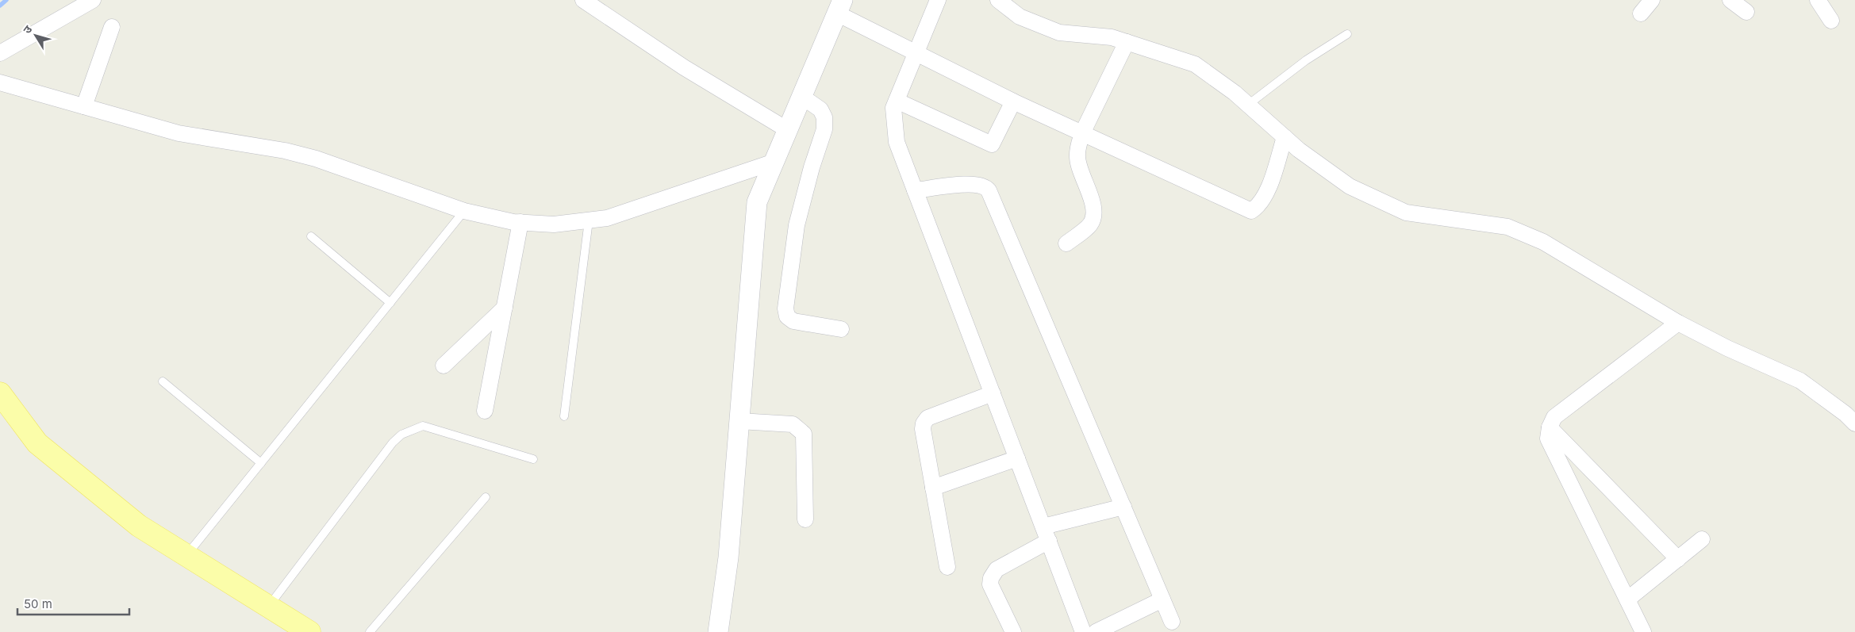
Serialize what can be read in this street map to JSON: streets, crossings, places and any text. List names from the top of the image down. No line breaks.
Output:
{"scale_bar":"50 m","north":"top left"}
